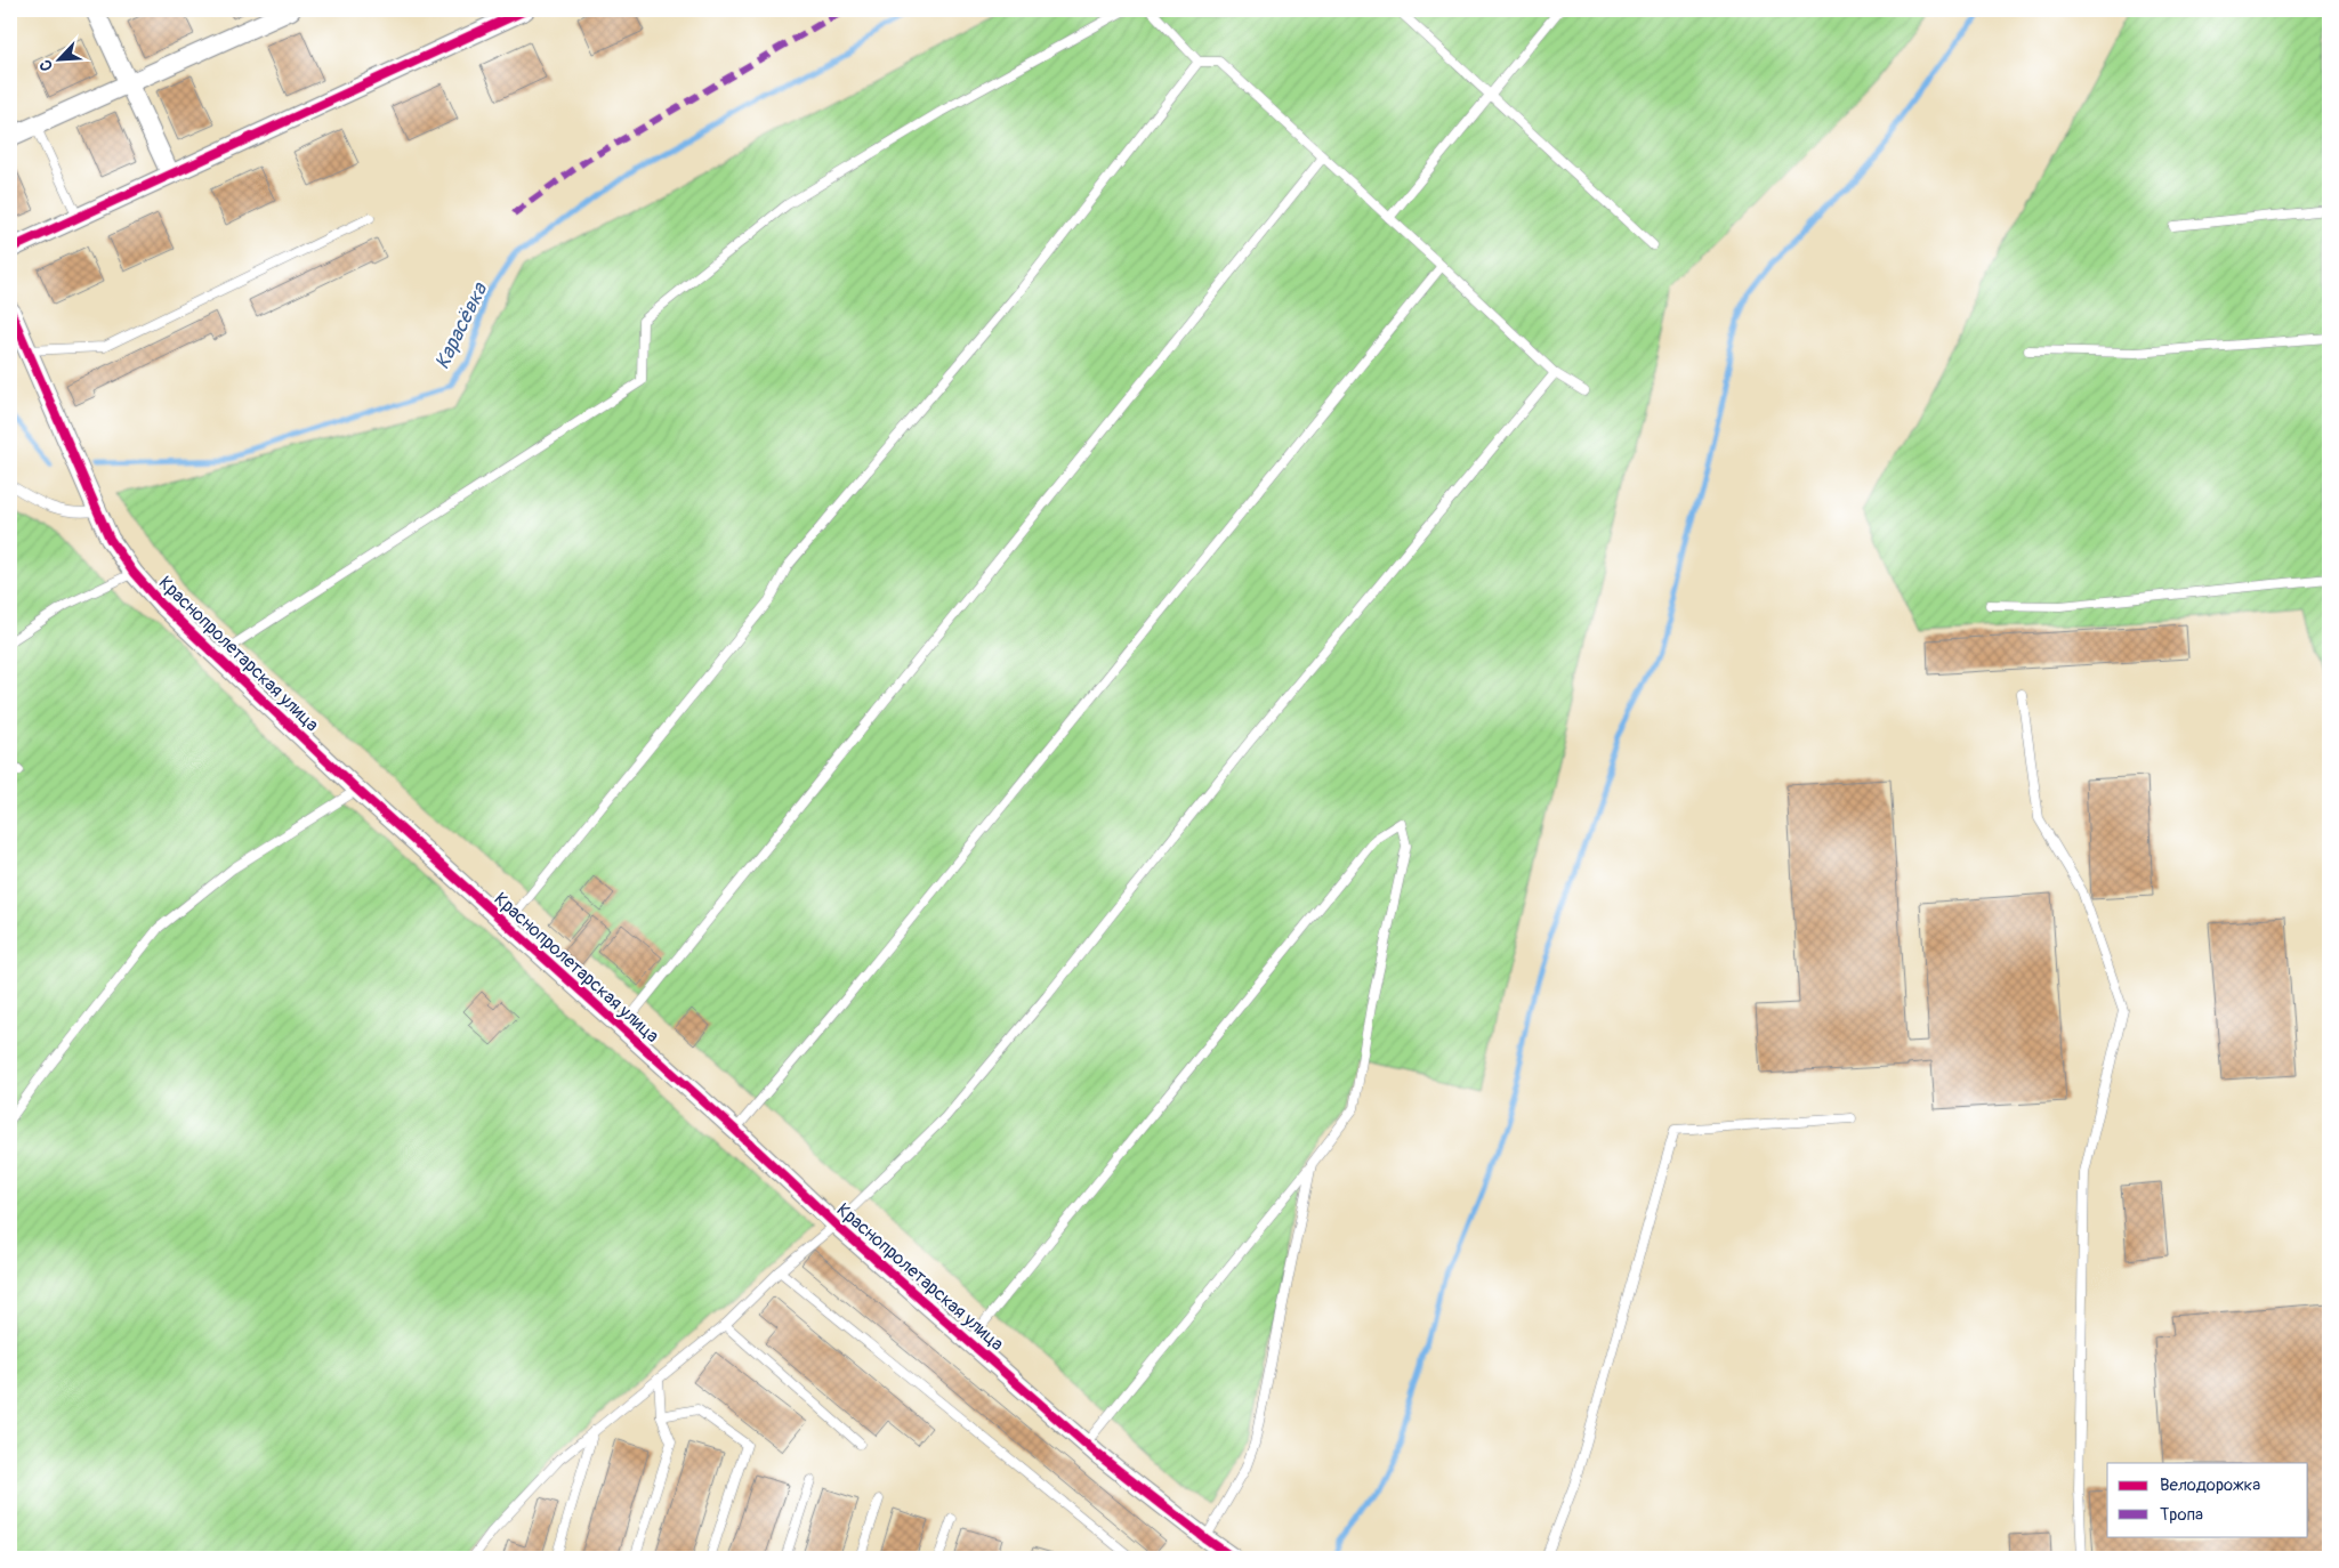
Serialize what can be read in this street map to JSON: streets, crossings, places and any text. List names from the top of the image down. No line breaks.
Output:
{"streets":{"street":["Краснопролетарская улица"]},"water":["Карасёвка"],"legend":["Велодорожка","Тропа"],"north":"bottom left"}
